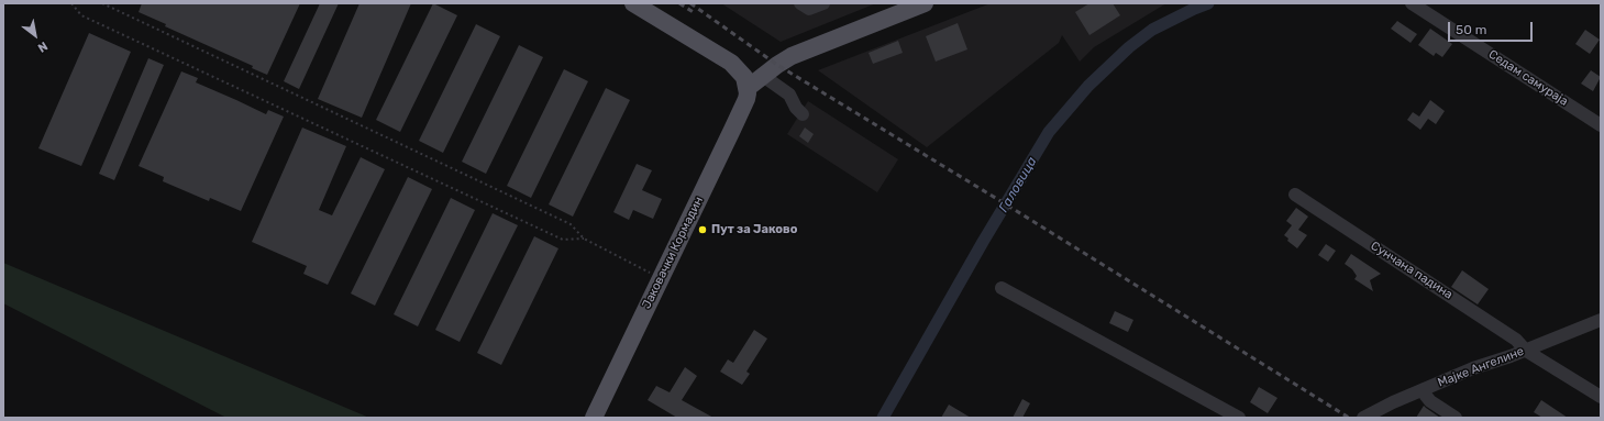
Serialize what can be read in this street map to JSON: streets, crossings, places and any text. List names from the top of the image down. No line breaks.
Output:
{"streets":{"main road":["Јаковачки Кормадин"],"street":["Седам самураја","Сунчана падина","Мајке Ангелине"]},"crossings":[["Сунчана падина","Мајке Ангелине"]],"water":["Галовица"],"places":["Пут за Јаково"],"scale_bar":"50 m","north":"bottom right"}
